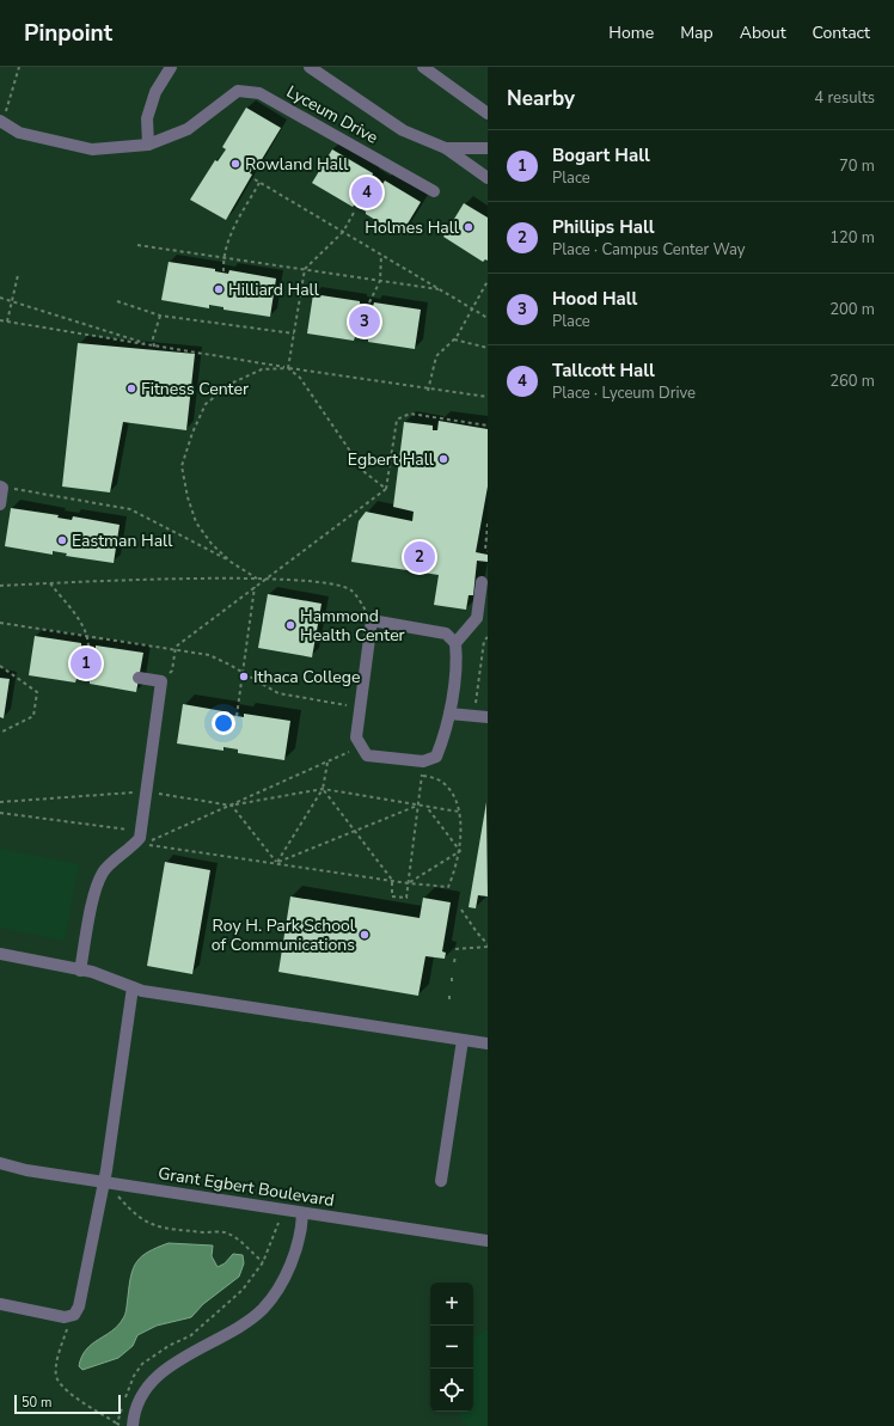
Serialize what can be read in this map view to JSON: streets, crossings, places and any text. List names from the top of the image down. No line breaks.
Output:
{"streets":{"street":["Lyceum Drive","Grant Egbert Boulevard"]},"places":["Rowland Hall","Holmes Hall","Hilliard Hall","Fitness Center","Egbert Hall","Eastman Hall","Hammond Health Center","Ithaca College","Roy H. Park School of Communications"],"scale_bar":"50 m","page":{"header":"Pinpoint","nav":["Home","Map","About","Contact"],"heading":["Nearby","4 results"],"list":[{"mark":"1","name":"Bogart Hall","note":"Place","value":"70 m"},{"mark":"2","name":"Phillips Hall","note":"Place · Campus Center Way","value":"120 m"},{"mark":"3","name":"Hood Hall","note":"Place","value":"200 m"},{"mark":"4","name":"Tallcott Hall","note":"Place · Lyceum Drive","value":"260 m"}],"pins":["4","3","2","1"],"map_buttons":["+","−"],"scale":"50 m"}}
